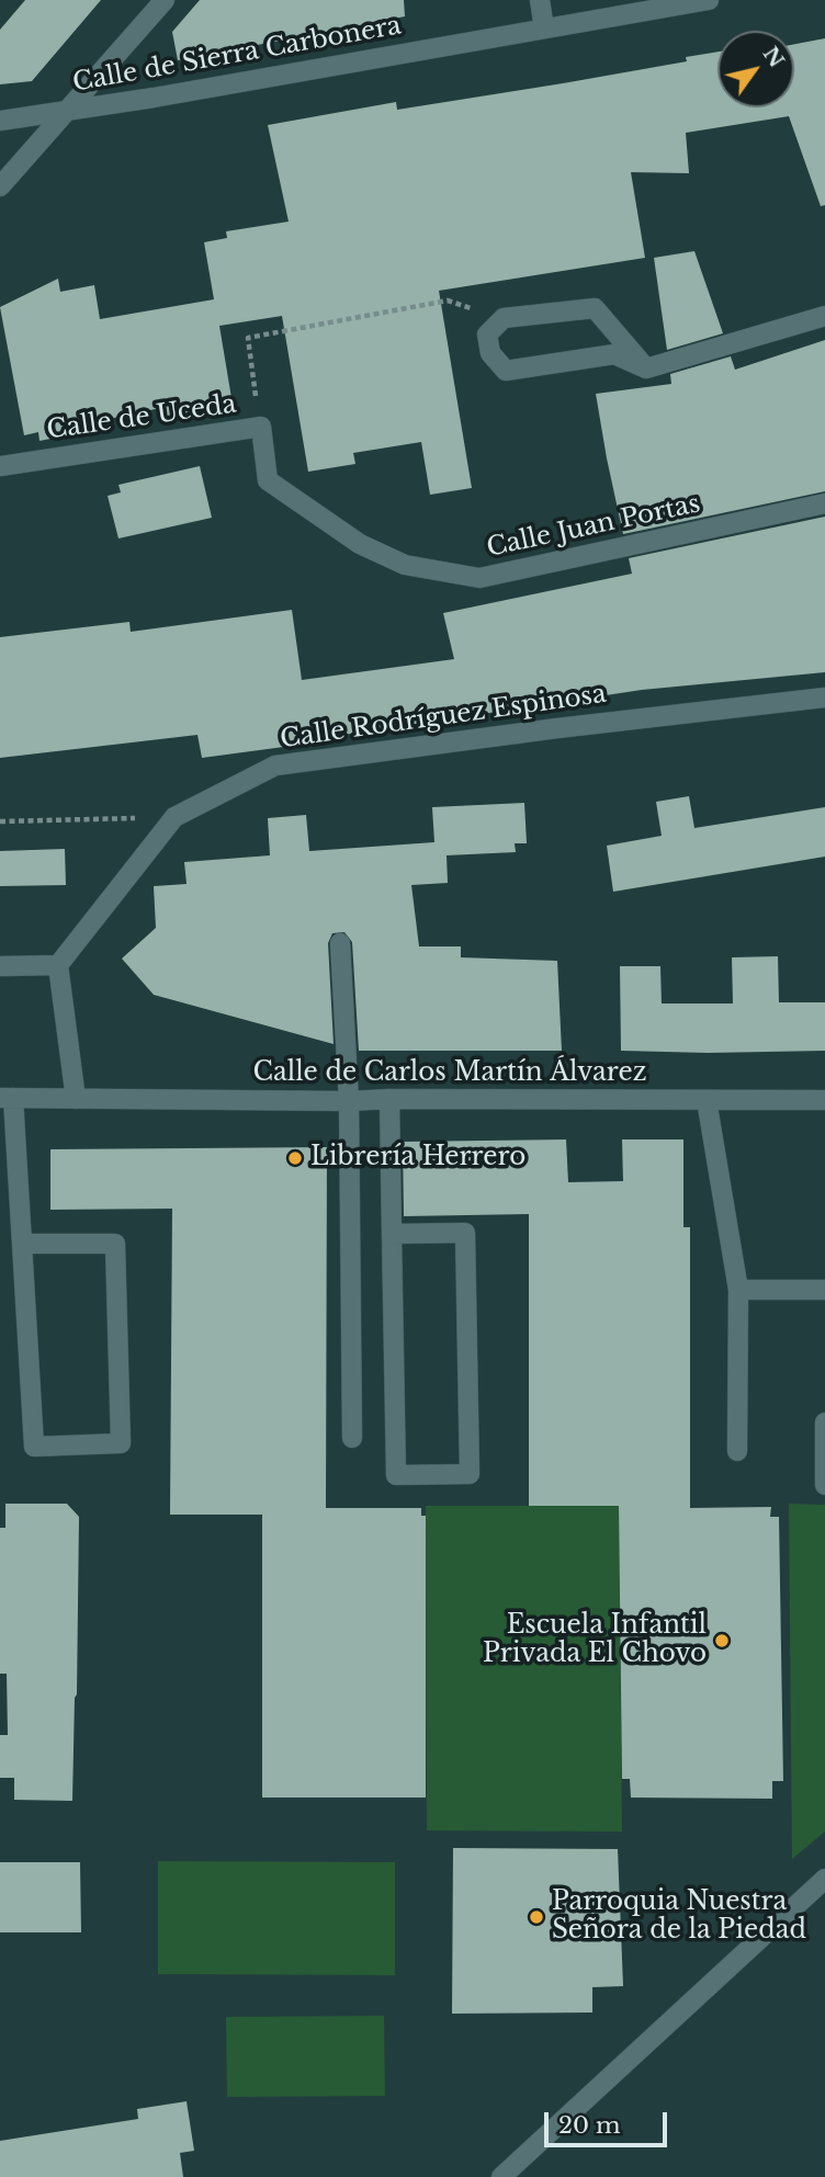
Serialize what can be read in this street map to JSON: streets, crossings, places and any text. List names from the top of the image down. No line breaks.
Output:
{"streets":{"street":["Calle de Sierra Carbonera","Calle de Uceda","Calle Juan Portas","Calle Rodríguez Espinosa","Calle de Carlos Martín Álvarez"]},"crossings":[["Calle de Uceda","Calle Juan Portas"]],"places":["Librería Herrero","Escuela Infantil Privada El Chovo","Parroquia Nuestra Señora de la Piedad"],"scale_bar":"20 m","north":"top right"}
